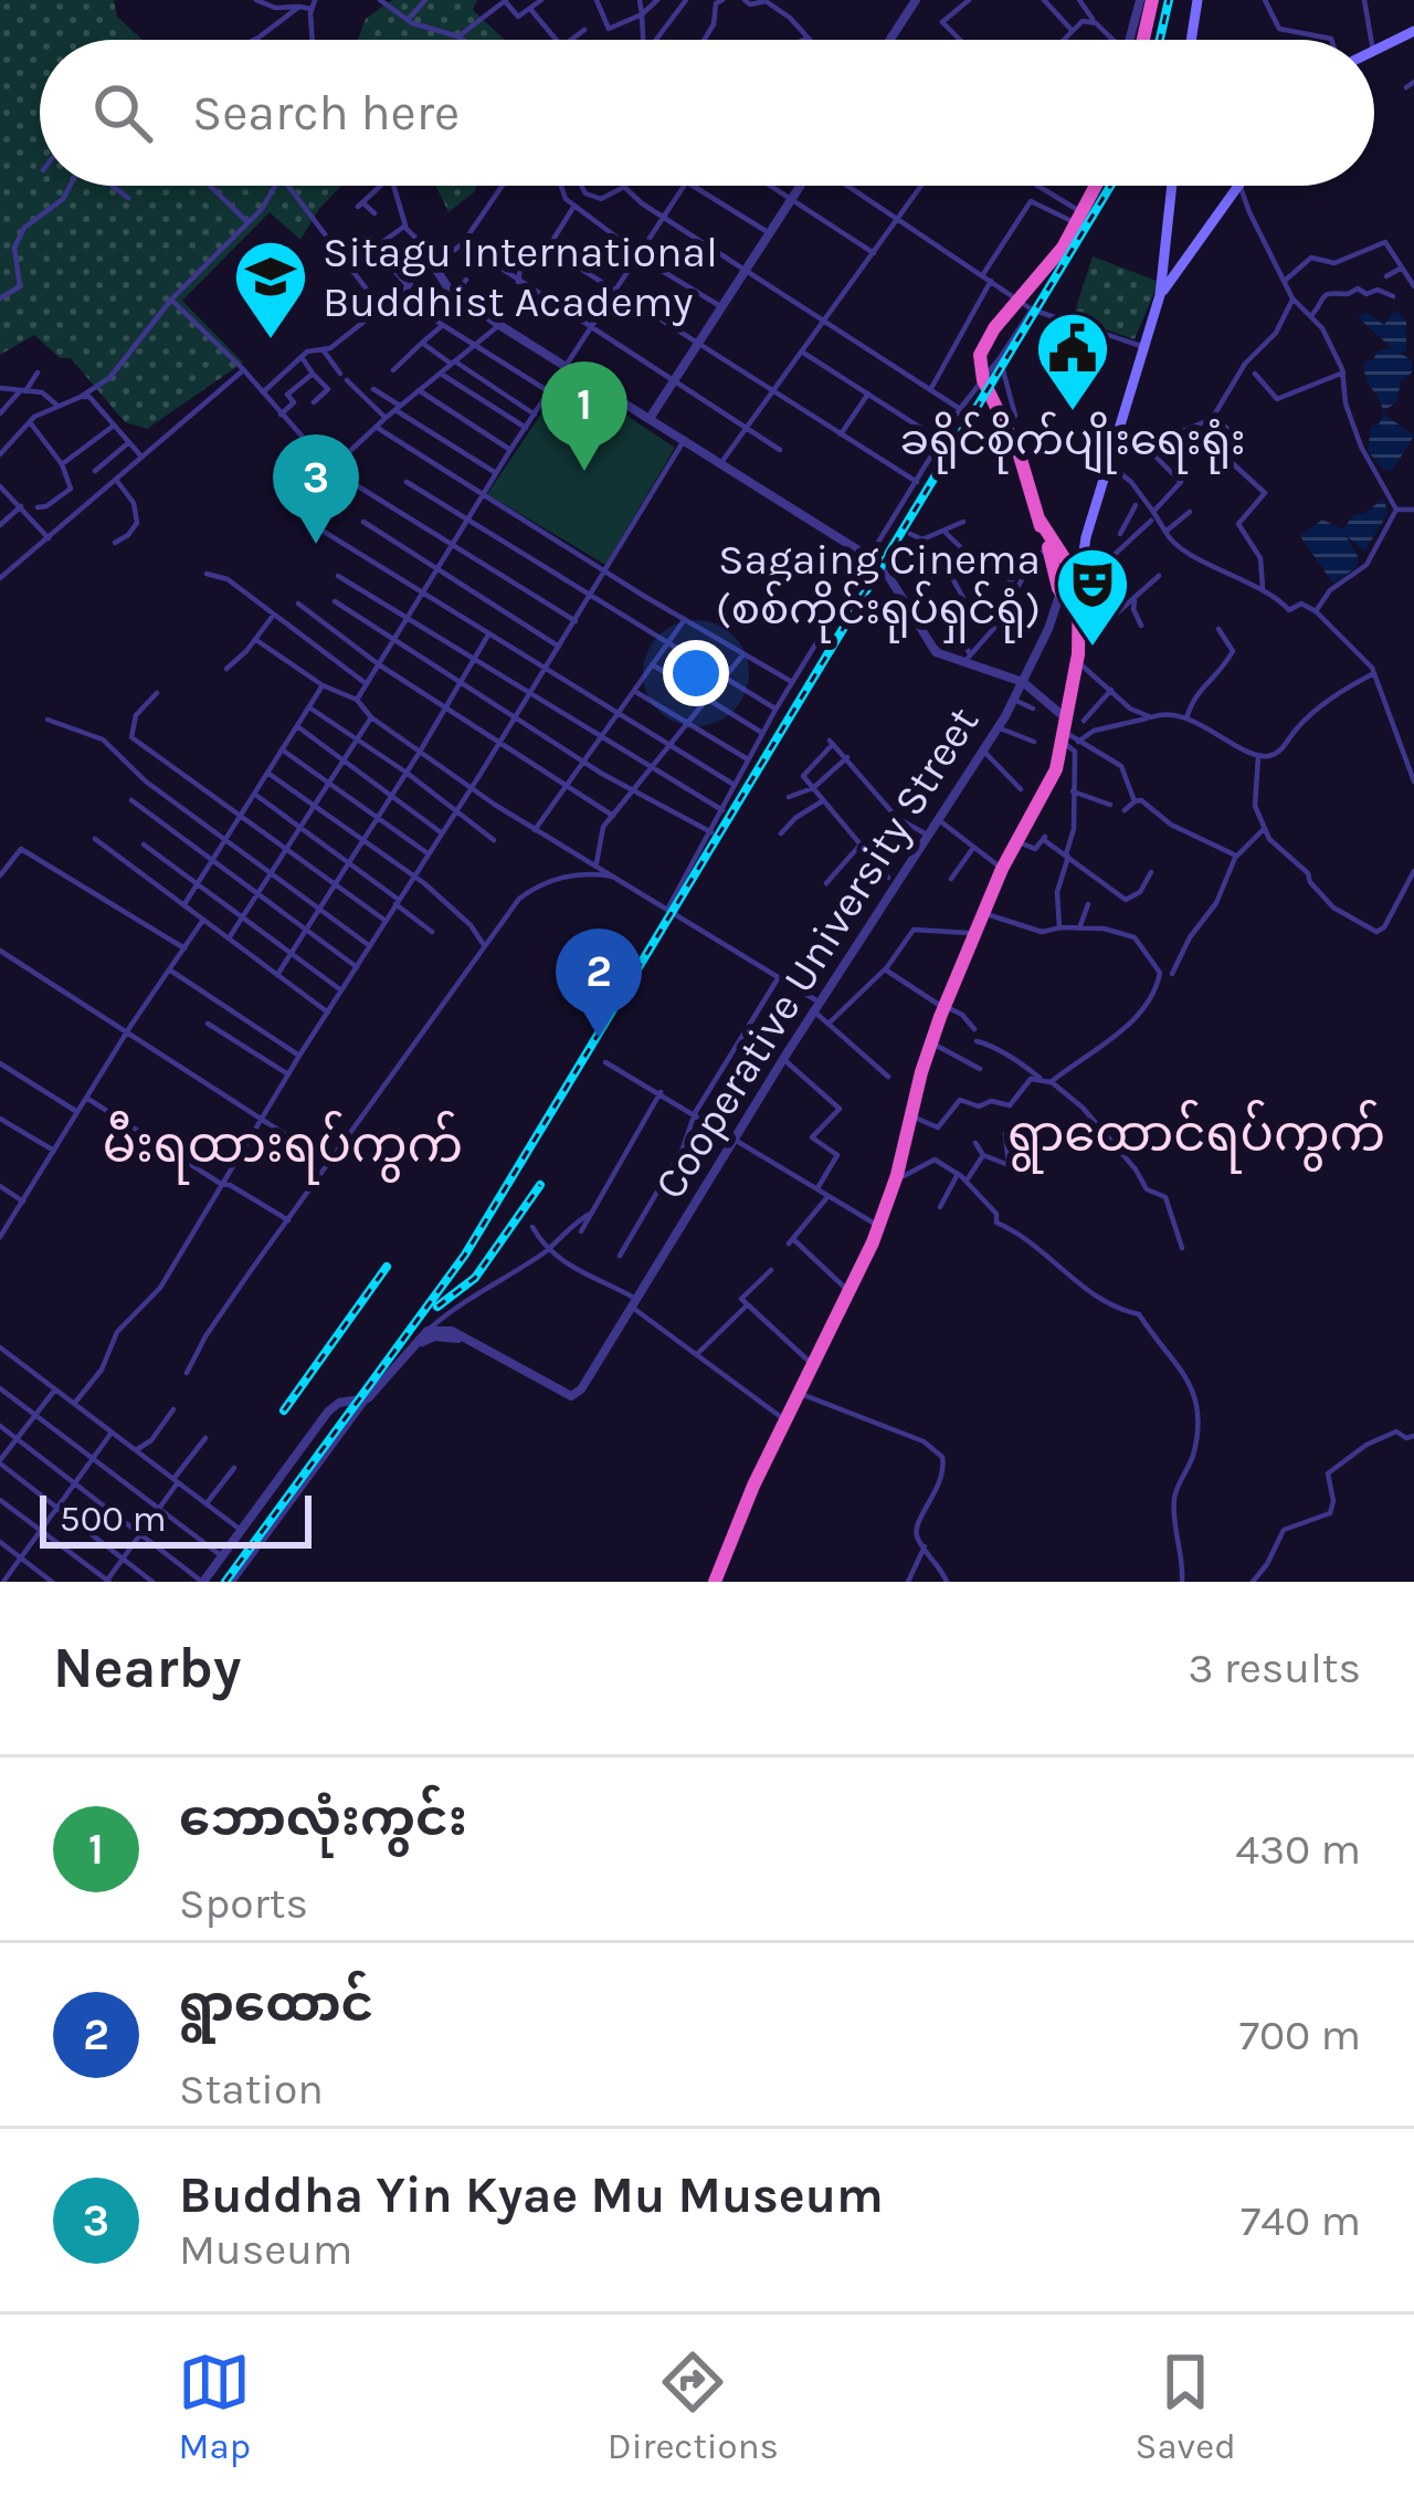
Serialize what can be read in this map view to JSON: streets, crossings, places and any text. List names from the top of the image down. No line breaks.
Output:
{"streets":{"street":["Cooperative University Street"]},"districts":["ရွာထောင်ရပ်ကွက်","မီးရထားရပ်ကွက်"],"places":{"school or university":["Sitagu International Buddhist Academy"],"public building":["ခရိုင်စိုက်ပျိုးရေးရုံး"],"theatre":["Sagaing Cinema (စစ်ကိုင်းရုပ်ရှင်ရုံ)"]},"scale_bar":"500 m","page":{"search":"Search here","pins":["1","3","2"],"scale":"500 m","heading":["Nearby","3 results"],"list":[{"mark":"1","name":"ဘောလုံးကွင်း","note":"Sports","value":"430 m"},{"mark":"2","name":"ရွာထောင်","note":"Station","value":"700 m"},{"mark":"3","name":"Buddha Yin Kyae Mu Museum","note":"Museum","value":"740 m"}],"nav":["Map","Directions","Saved"]}}
